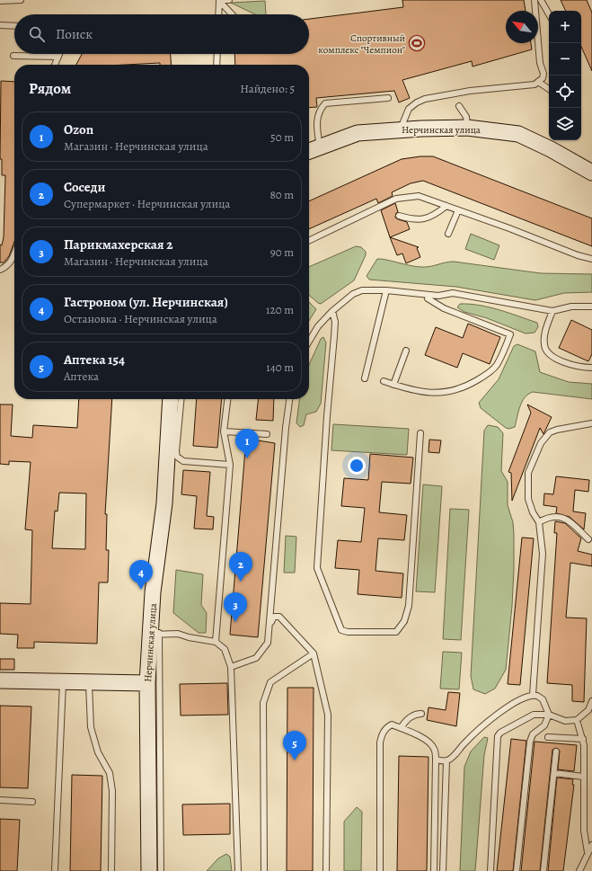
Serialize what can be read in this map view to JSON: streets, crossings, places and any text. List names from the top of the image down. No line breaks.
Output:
{"streets":{"street":["Нерчинская улица"]},"places":{"sports":["Спортивный комплекс \"Чемпион\""]},"north":"top left","page":{"map_buttons":["+","−"],"search":"Поиск","heading":["Рядом","Найдено: 5"],"list":[{"mark":"1","name":"Ozon","note":"Магазин · Нерчинская улица","value":"50 m"},{"mark":"2","name":"Соседи","note":"Супермаркет · Нерчинская улица","value":"80 m"},{"mark":"3","name":"Парикмахерская 2","note":"Магазин · Нерчинская улица","value":"90 m"},{"mark":"4","name":"Гастроном (ул. Нерчинская)","note":"Остановка · Нерчинская улица","value":"120 m"},{"mark":"5","name":"Аптека 154","note":"Аптека","value":"140 m"}],"pins":["1","2","4","3","5"]}}
